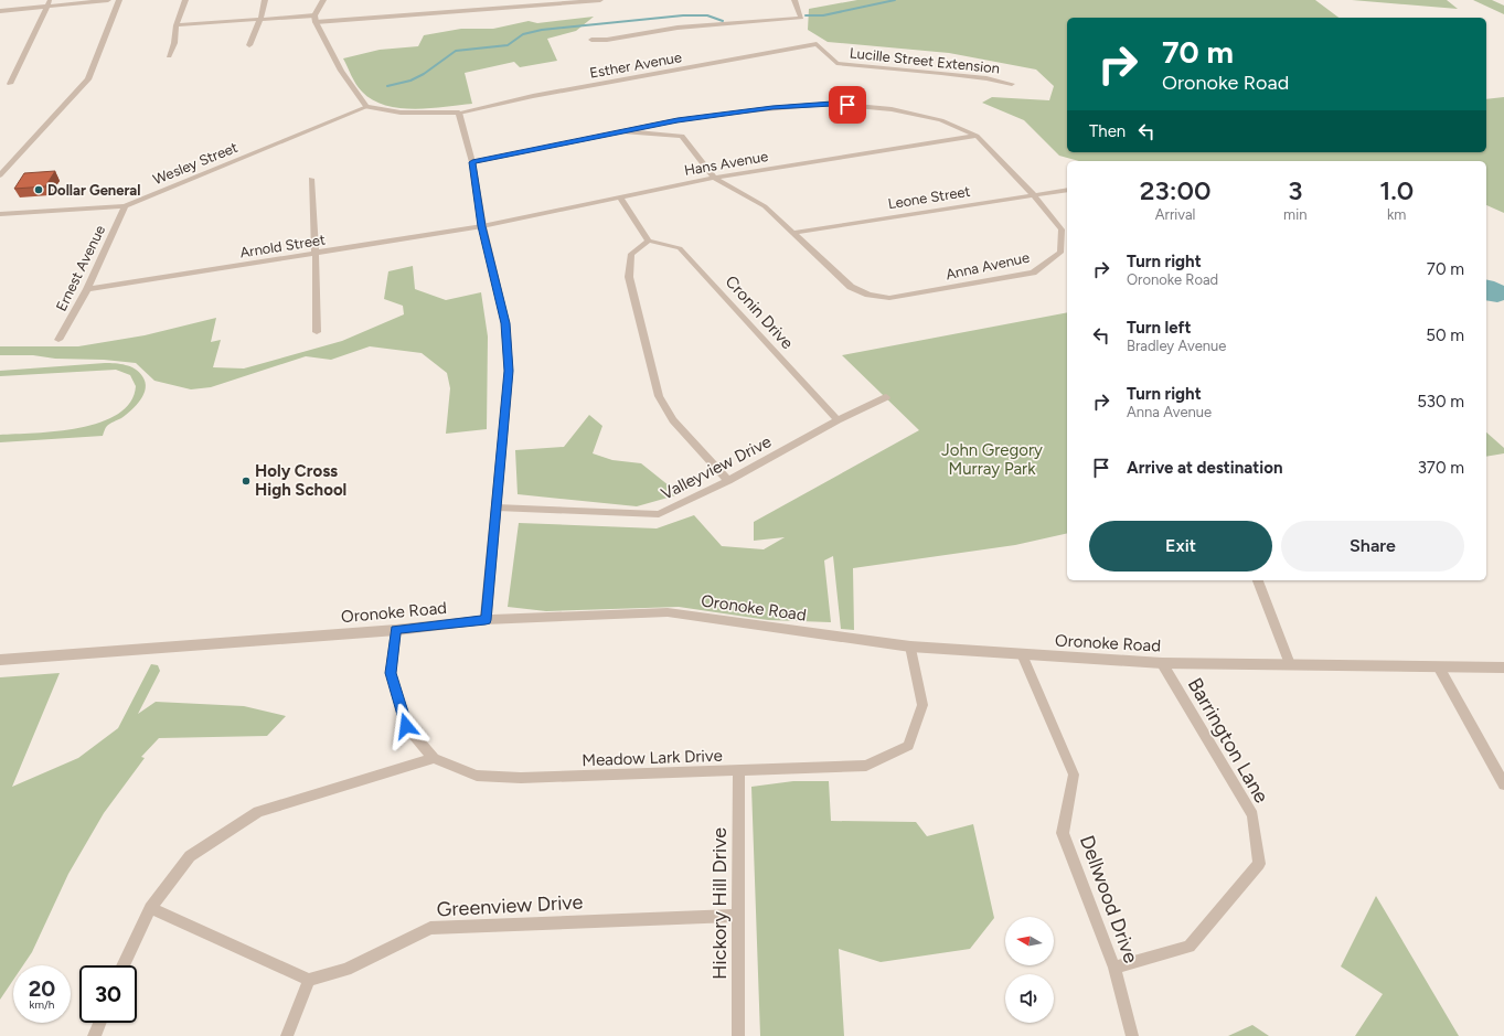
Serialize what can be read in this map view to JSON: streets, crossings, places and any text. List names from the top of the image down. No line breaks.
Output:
{"streets":{"street":["Lucille Street Extension","Esther Avenue","Wesley Street","Hans Avenue","Leone Street","Arnold Street","Anna Avenue","Ernest Avenue","Cronin Drive","Valleyview Drive","Oronoke Road","Barrington Lane","Meadow Lark Drive","Dellwood Drive","Hickory Hill Drive","Greenview Drive"]},"crossings":[["Lucille Street Extension","Esther Avenue"],["Wesley Street","Ernest Avenue"],["Hans Avenue","Arnold Street"],["Hans Avenue","Anna Avenue"],["Leone Street","Anna Avenue"],["Arnold Street","Ernest Avenue"],["Cronin Drive","Valleyview Drive"],["Oronoke Road","Barrington Lane"],["Oronoke Road","Meadow Lark Drive"],["Oronoke Road","Dellwood Drive"],["Barrington Lane","Dellwood Drive"],["Meadow Lark Drive","Hickory Hill Drive"],["Hickory Hill Drive","Greenview Drive"]],"parks":["John Gregory Murray Park"],"places":["Dollar General","Holy Cross High School"],"north":"left","page":{"turn":["70 m","Oronoke Road"],"then":"Then","eta":["23:00","Arrival","3","min","1.0","km"],"list":[{"name":"Turn right","note":"Oronoke Road","value":"70 m"},{"name":"Turn left","note":"Bradley Avenue","value":"50 m"},{"name":"Turn right","note":"Anna Avenue","value":"530 m"},{"name":"Arrive at destination","value":"370 m"}],"buttons":["Exit","Share"],"speed":"20 km/h","limit":"30"}}
